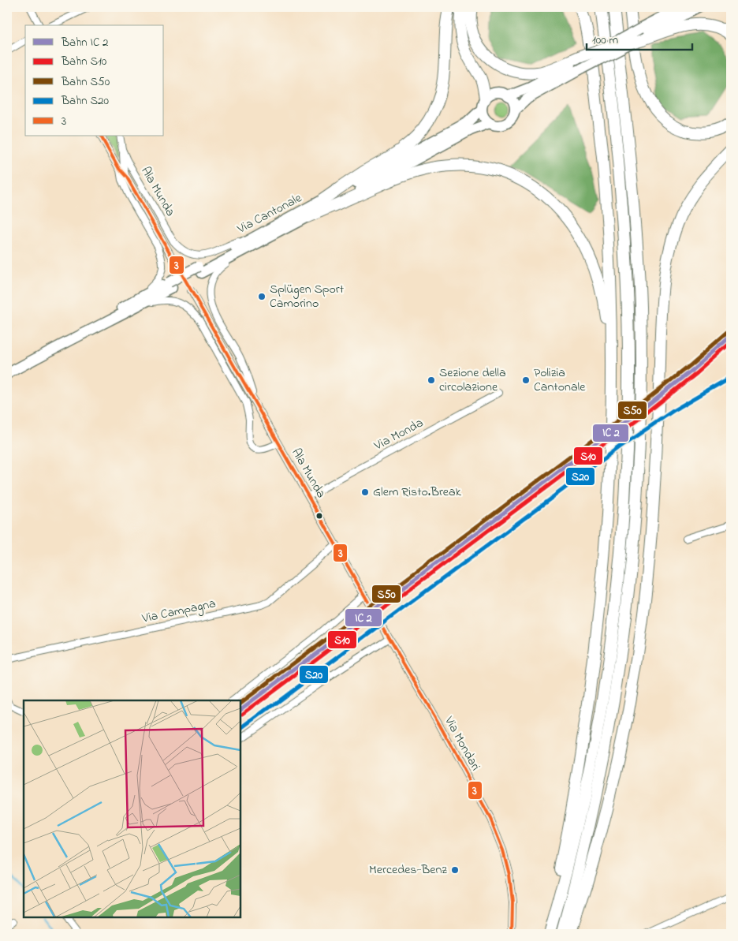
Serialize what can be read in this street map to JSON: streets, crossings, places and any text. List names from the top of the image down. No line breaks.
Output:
{"streets":{"main road":["Via Cantonale"],"street":["Ala Munda","Via Monda","Via Campagna","Via Mondari"]},"crossings":[["Ala Munda","Via Cantonale"],["Ala Munda","Via Monda"],["Ala Munda","Via Campagna"],["Ala Munda","Via Mondari"]],"places":["Splügen Sport Camorino","Sezione della circolazione","Polizia Cantonale","Glem Risto.Break","Mercedes-Benz"],"lines":["transit line 3","rail line S50","rail line S10","rail line S20"],"legend":["Bahn IC 2","Bahn S10","Bahn S50","Bahn S20","3"],"scale_bar":"100 m"}
